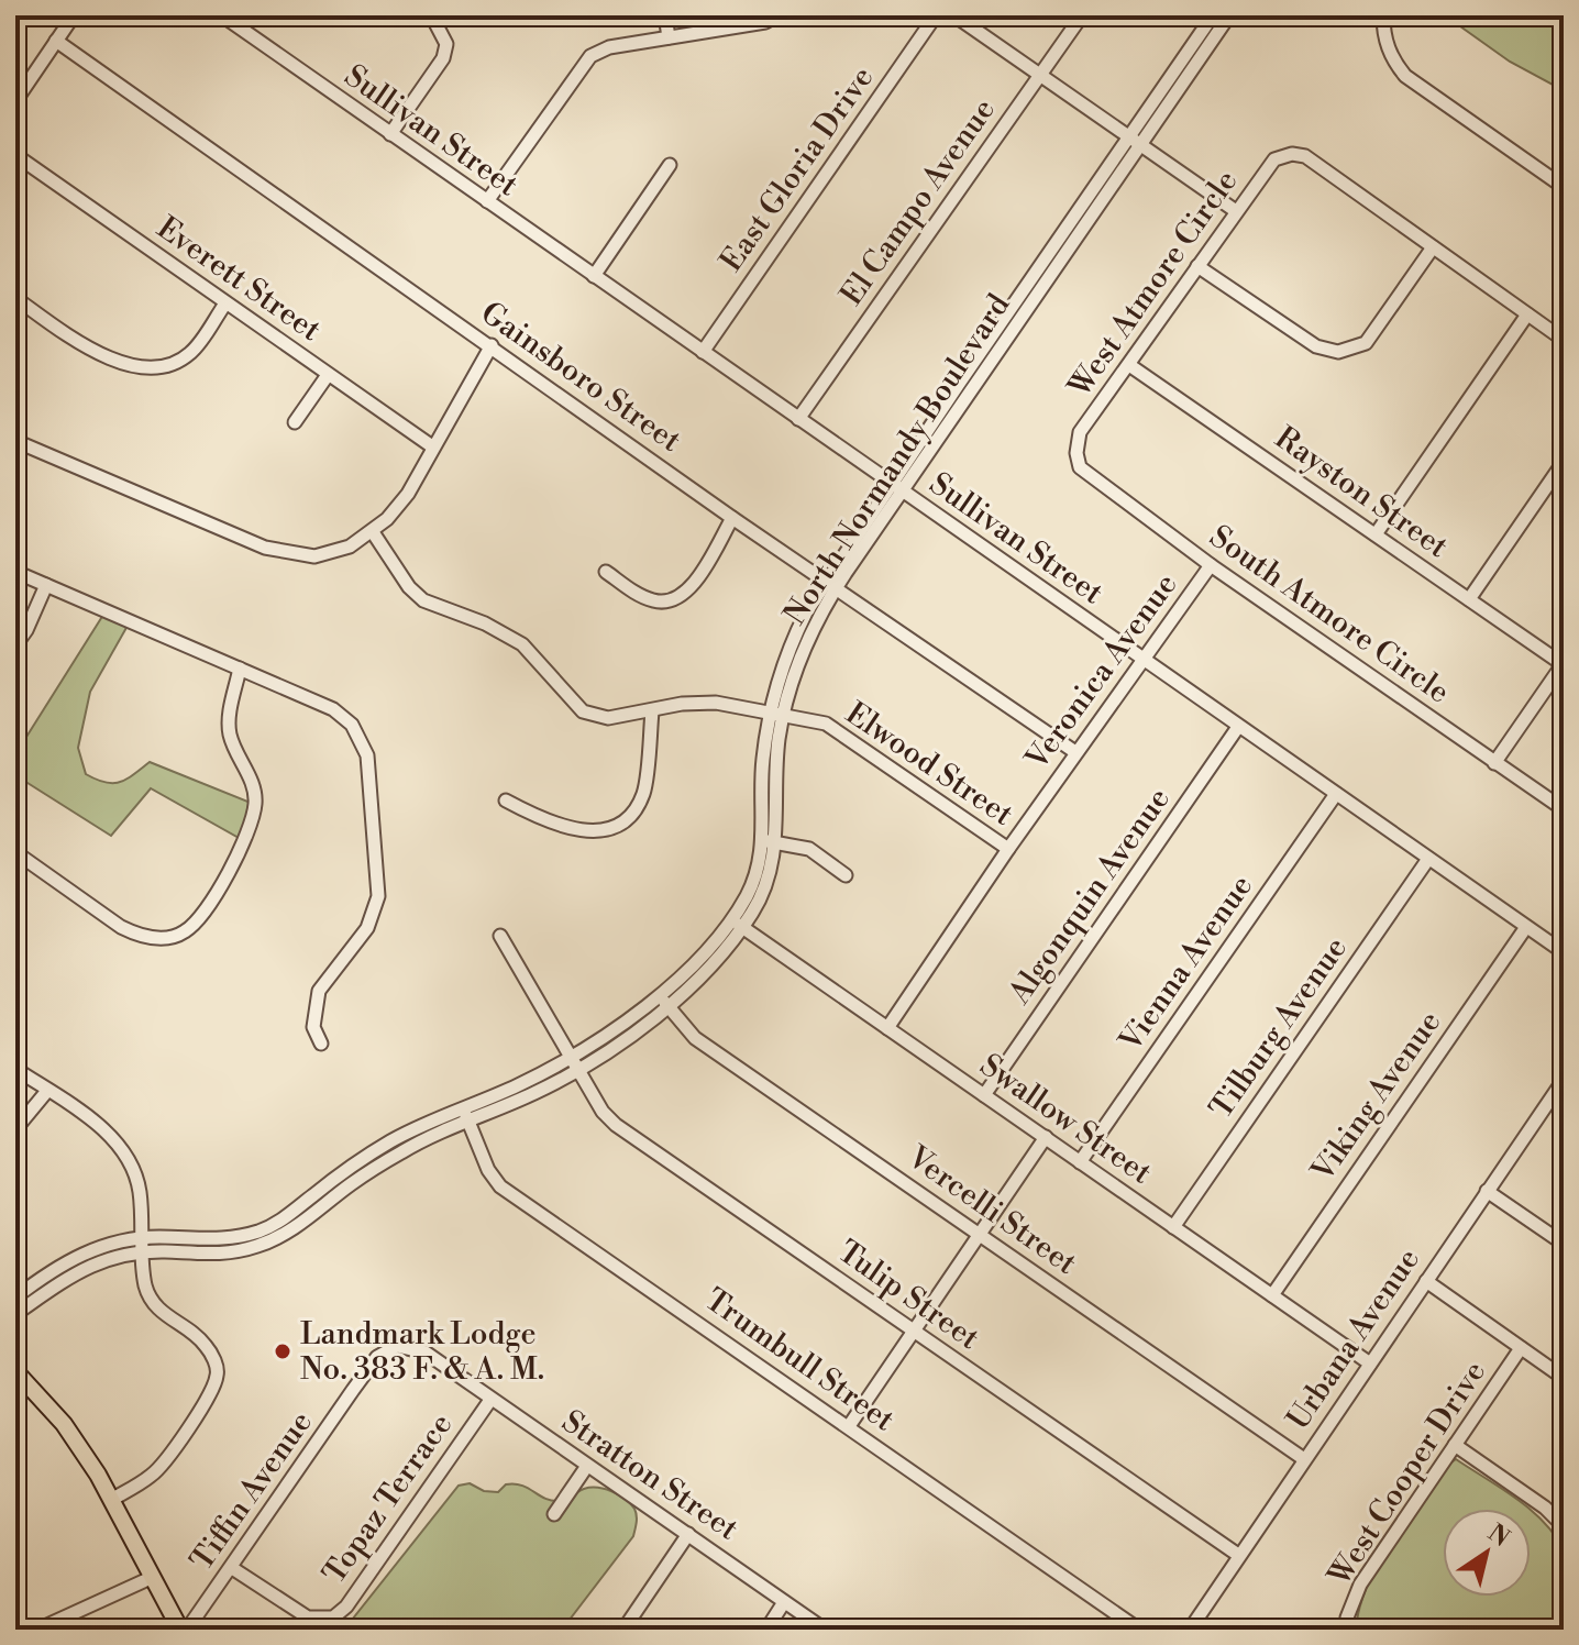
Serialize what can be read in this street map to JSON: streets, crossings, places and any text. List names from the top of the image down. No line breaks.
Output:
{"streets":{"street":["Sullivan Street","East Gloria Drive","El Campo Avenue","Everett Street","West Atmore Circle","Gainsboro Street","North Normandy Boulevard","Rayston Street","South Atmore Circle","Veronica Avenue","Elwood Street","Algonquin Avenue","Vienna Avenue","Tilburg Avenue","Viking Avenue","Swallow Street","Vercelli Street","Tulip Street","Urbana Avenue","Trumbull Street","West Cooper Drive","Stratton Street","Tiffin Avenue","Topaz Terrace"]},"crossings":[["Sullivan Street","East Gloria Drive"],["Sullivan Street","El Campo Avenue"],["Sullivan Street","North Normandy Boulevard"],["Sullivan Street","Veronica Avenue"],["Sullivan Street","Algonquin Avenue"],["Sullivan Street","Vienna Avenue"],["Sullivan Street","Tilburg Avenue"],["Sullivan Street","Viking Avenue"],["West Atmore Circle","Rayston Street"],["West Atmore Circle","South Atmore Circle"],["Gainsboro Street","North Normandy Boulevard"],["Gainsboro Street","Veronica Avenue"],["North Normandy Boulevard","Elwood Street"],["North Normandy Boulevard","Swallow Street"],["North Normandy Boulevard","Vercelli Street"],["North Normandy Boulevard","Tulip Street"],["North Normandy Boulevard","Trumbull Street"],["South Atmore Circle","Veronica Avenue"],["Veronica Avenue","Elwood Street"],["Veronica Avenue","Swallow Street"],["Algonquin Avenue","Swallow Street"],["Vienna Avenue","Swallow Street"],["Tilburg Avenue","Swallow Street"],["Viking Avenue","Swallow Street"],["Swallow Street","Urbana Avenue"],["Vercelli Street","Urbana Avenue"],["Tulip Street","Urbana Avenue"],["Stratton Street","Tiffin Avenue"],["Stratton Street","Topaz Terrace"],["Tiffin Avenue","Topaz Terrace"]],"places":["Landmark Lodge No. 383 F. & A. M."],"north":"top right"}
